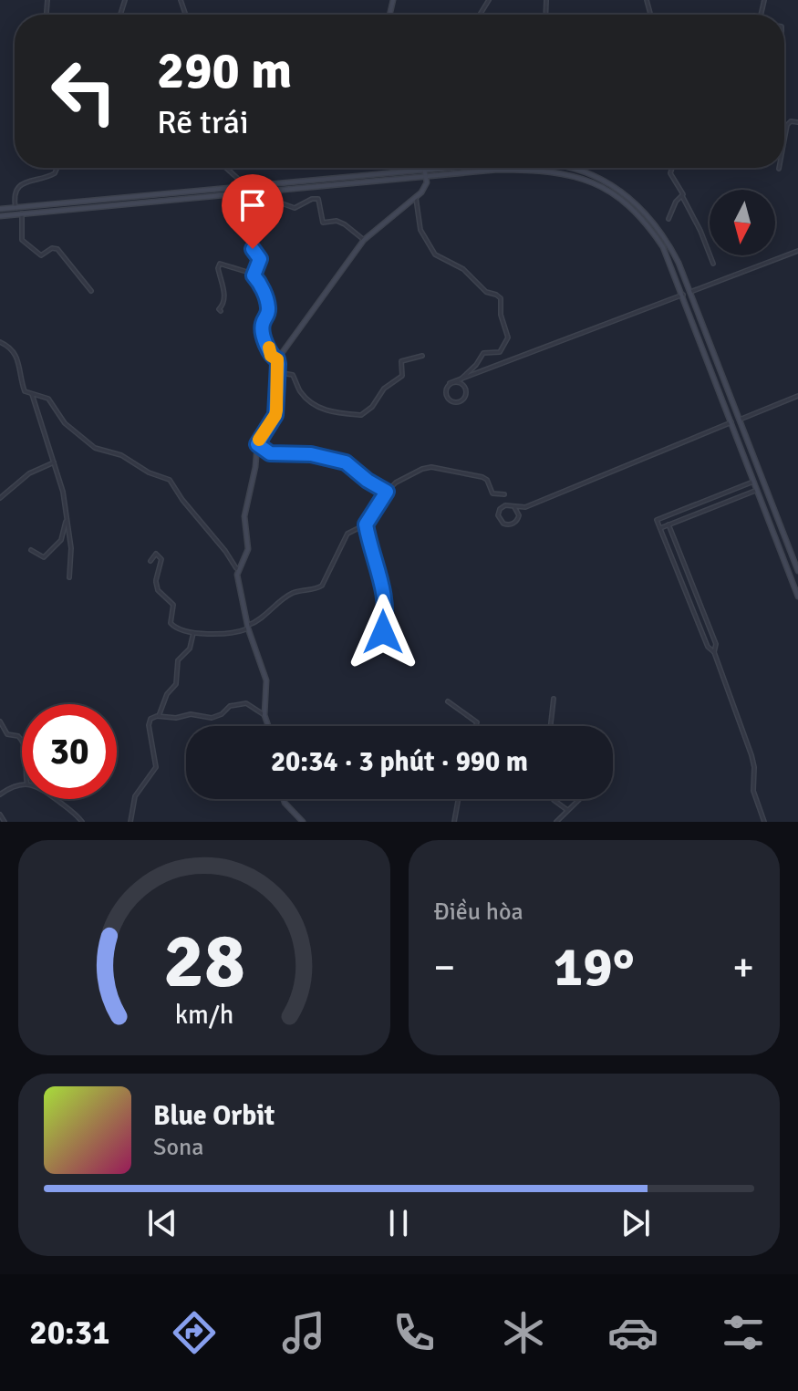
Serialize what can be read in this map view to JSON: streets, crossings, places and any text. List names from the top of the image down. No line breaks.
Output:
{"north":"bottom","page":{"turn":["290 m","Rẽ trái"],"limit":"30","trip":"20:34 · 3 phút · 990 m","tile":"Điều hòa","heat":["−","19°","+"],"song":["Blue Orbit","Sona"],"tabs":"20:31","gauge":["28","km/h"]}}
